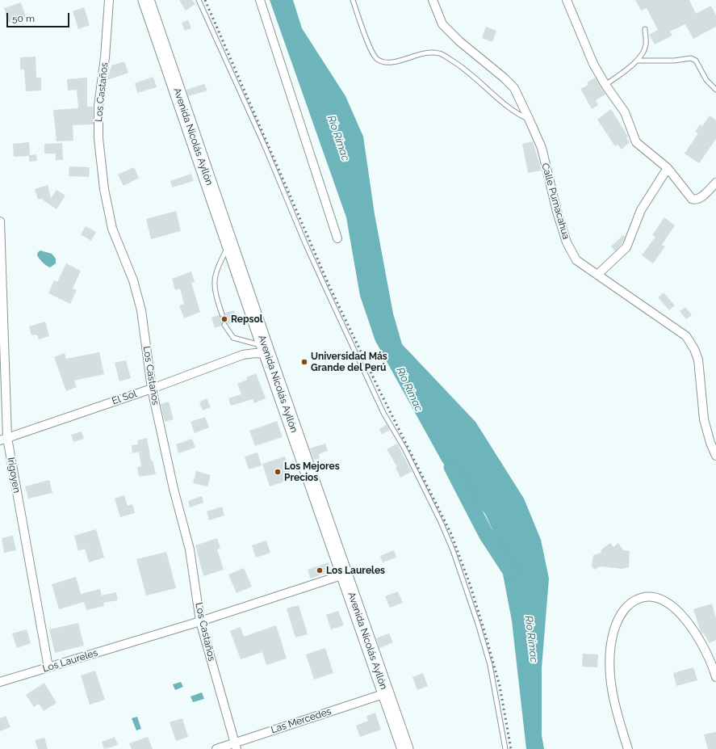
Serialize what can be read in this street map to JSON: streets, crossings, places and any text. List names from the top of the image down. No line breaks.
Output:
{"streets":{"highway":["Avenida Nicolás Ayllón"],"street":["Los Castaños","Calle Pumacahua","El Sol","Irigoyen","Los Laureles","Las Mercedes"]},"crossings":[["Los Castaños","El Sol"],["Los Castaños","Los Laureles"],["Los Castaños","Las Mercedes"],["Avenida Nicolás Ayllón","El Sol"],["Avenida Nicolás Ayllón","Los Laureles"],["Avenida Nicolás Ayllón","Las Mercedes"],["El Sol","Irigoyen"],["Irigoyen","Los Laureles"]],"water":["Río Rímac"],"places":["Repsol","Universidad Más Grande del Perú","Los Mejores Precios","Los Laureles"],"scale_bar":"50 m"}
